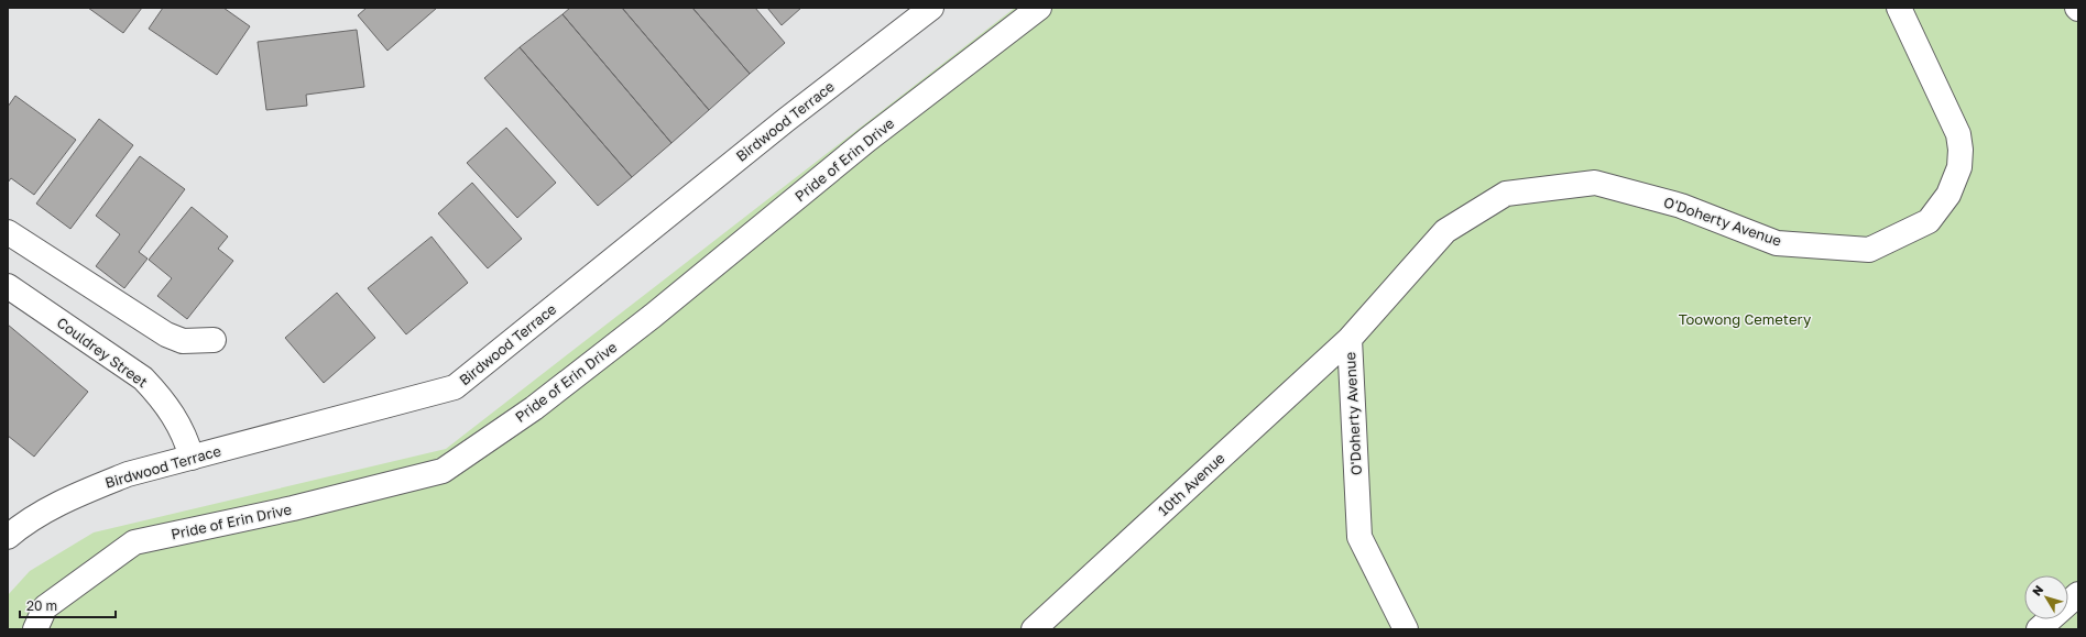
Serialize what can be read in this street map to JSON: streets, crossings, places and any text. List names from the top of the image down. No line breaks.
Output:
{"streets":{"main road":["Birdwood Terrace","Pride of Erin Drive","O'Doherty Avenue","Couldrey Street","10th Avenue"]},"crossings":[["Birdwood Terrace","Couldrey Street"],["O'Doherty Avenue","10th Avenue"]],"parks":["Toowong Cemetery"],"scale_bar":"20 m","north":"top left"}
